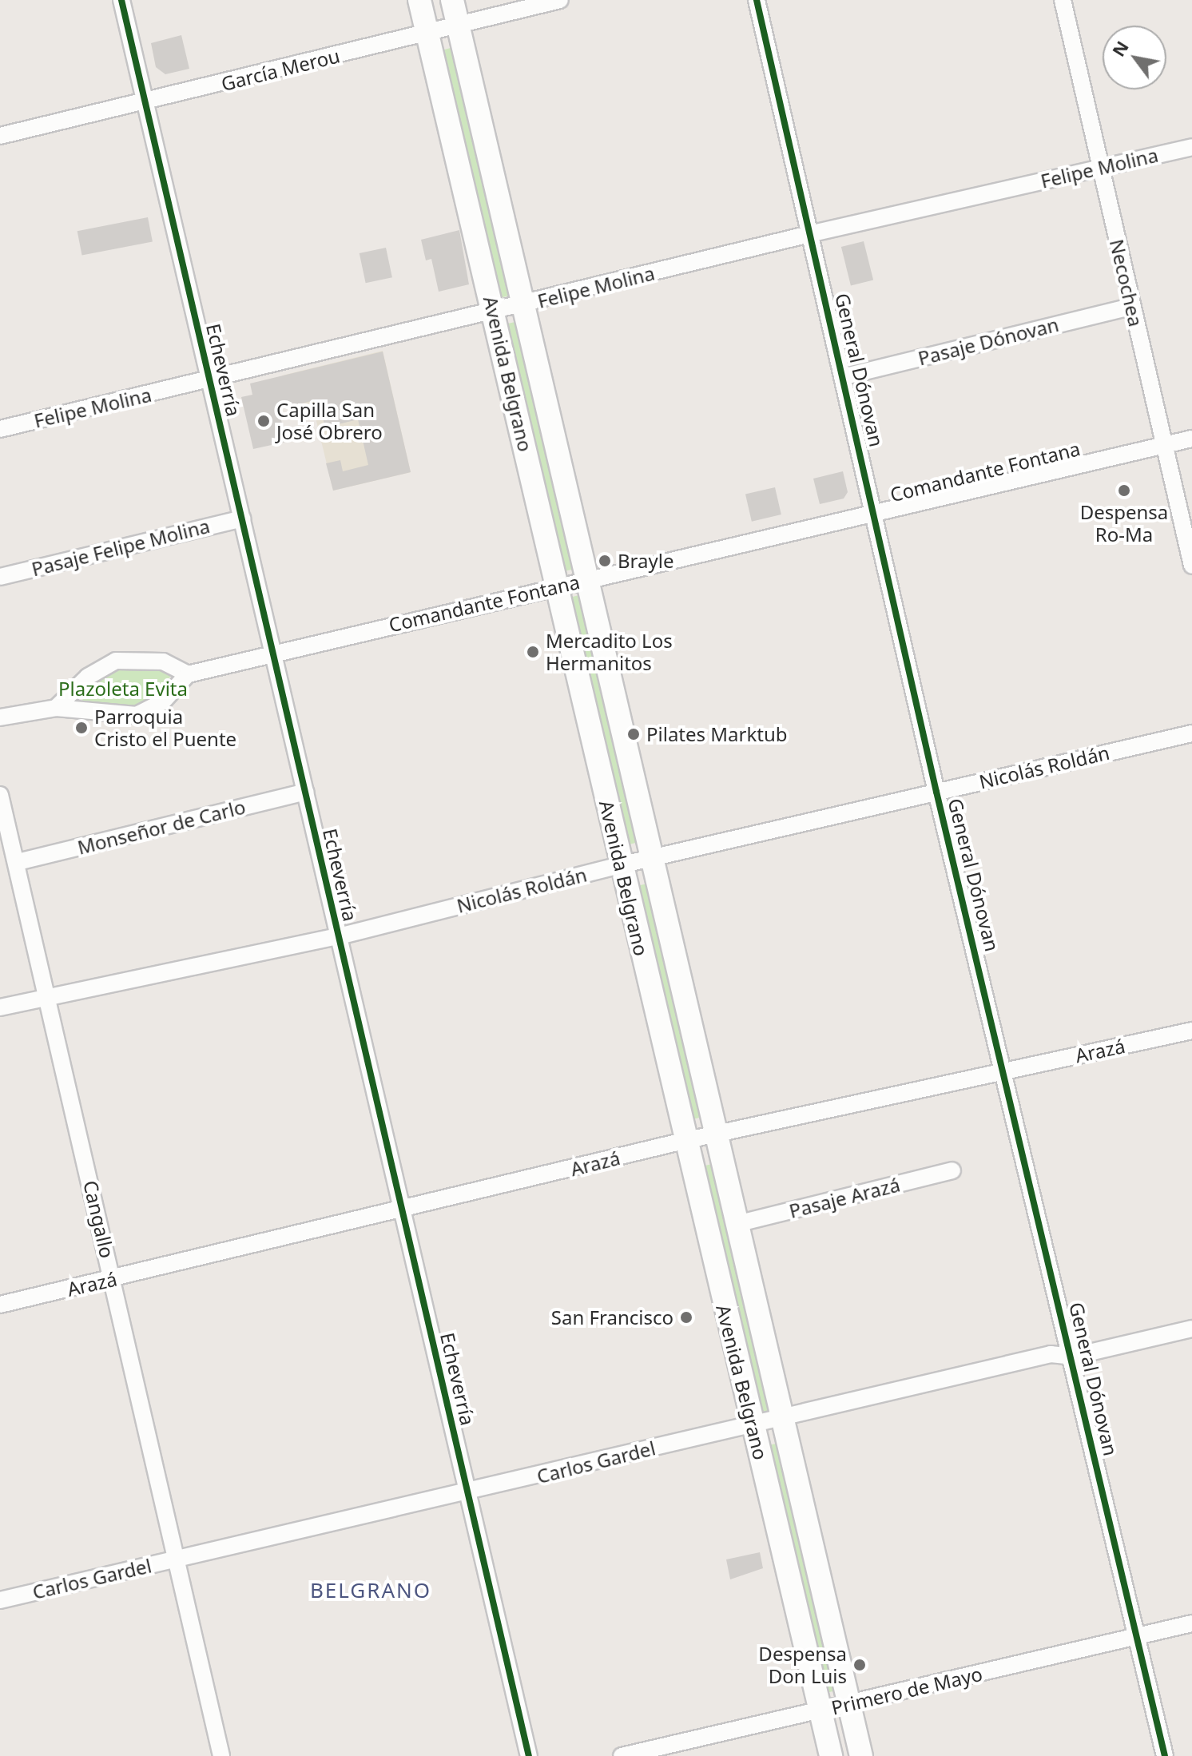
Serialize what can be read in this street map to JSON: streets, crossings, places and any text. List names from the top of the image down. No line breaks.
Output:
{"streets":{"main road":["Avenida Belgrano"],"street":["García Merou","Felipe Molina","Necochea","Pasaje Dónovan","Echeverría","General Dónovan","Comandante Fontana","Pasaje Felipe Molina","Nicolás Roldán","Monseñor de Carlo","Arazá","Pasaje Arazá","Cangallo","Carlos Gardel","Primero de Mayo"]},"crossings":[["García Merou","Echeverría"],["García Merou","Avenida Belgrano"],["Felipe Molina","Necochea"],["Felipe Molina","Echeverría"],["Felipe Molina","General Dónovan"],["Felipe Molina","Avenida Belgrano"],["Necochea","Pasaje Dónovan"],["Necochea","Comandante Fontana"],["Pasaje Dónovan","General Dónovan"],["Echeverría","Comandante Fontana"],["Echeverría","Pasaje Felipe Molina"],["Echeverría","Nicolás Roldán"],["Echeverría","Monseñor de Carlo"],["Echeverría","Arazá"],["Echeverría","Carlos Gardel"],["General Dónovan","Comandante Fontana"],["General Dónovan","Nicolás Roldán"],["General Dónovan","Arazá"],["General Dónovan","Carlos Gardel"],["General Dónovan","Primero de Mayo"],["Avenida Belgrano","Comandante Fontana"],["Avenida Belgrano","Nicolás Roldán"],["Avenida Belgrano","Arazá"],["Avenida Belgrano","Pasaje Arazá"],["Avenida Belgrano","Carlos Gardel"],["Avenida Belgrano","Primero de Mayo"],["Nicolás Roldán","Cangallo"],["Monseñor de Carlo","Cangallo"],["Arazá","Cangallo"],["Cangallo","Carlos Gardel"]],"districts":["BELGRANO"],"parks":["Plazoleta Evita"],"places":["Capilla San José Obrero","Despensa Ro-Ma","Brayle","Mercadito Los Hermanitos","Parroquia Cristo el Puente","Pilates Marktub","San Francisco","Despensa Don Luis"],"north":"top left"}
